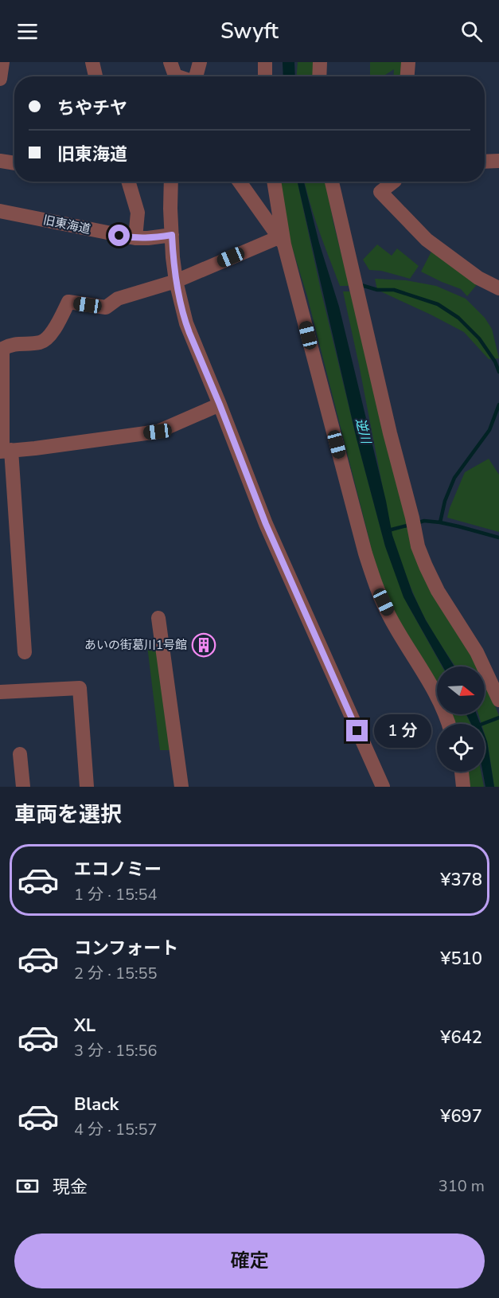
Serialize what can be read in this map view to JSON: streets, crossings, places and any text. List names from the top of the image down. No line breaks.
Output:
{"streets":{"street":["旧東海道"]},"water":["逆川"],"places":{"building":["あいの街葛川1号館"]},"north":"right","page":{"header":"Swyft","banner":["ちやチヤ","旧東海道"],"bubble":"1 分","heading":"車両を選択","list":[{"name":"エコノミー","note":"1 分 · 15:54","value":"¥378"},{"name":"コンフォート","note":"2 分 · 15:55","value":"¥510"},{"name":"XL","note":"3 分 · 15:56","value":"¥642"},{"name":"Black","note":"4 分 · 15:57","value":"¥697"}],"pay":["現金","310 m"],"buttons":"確定"}}
